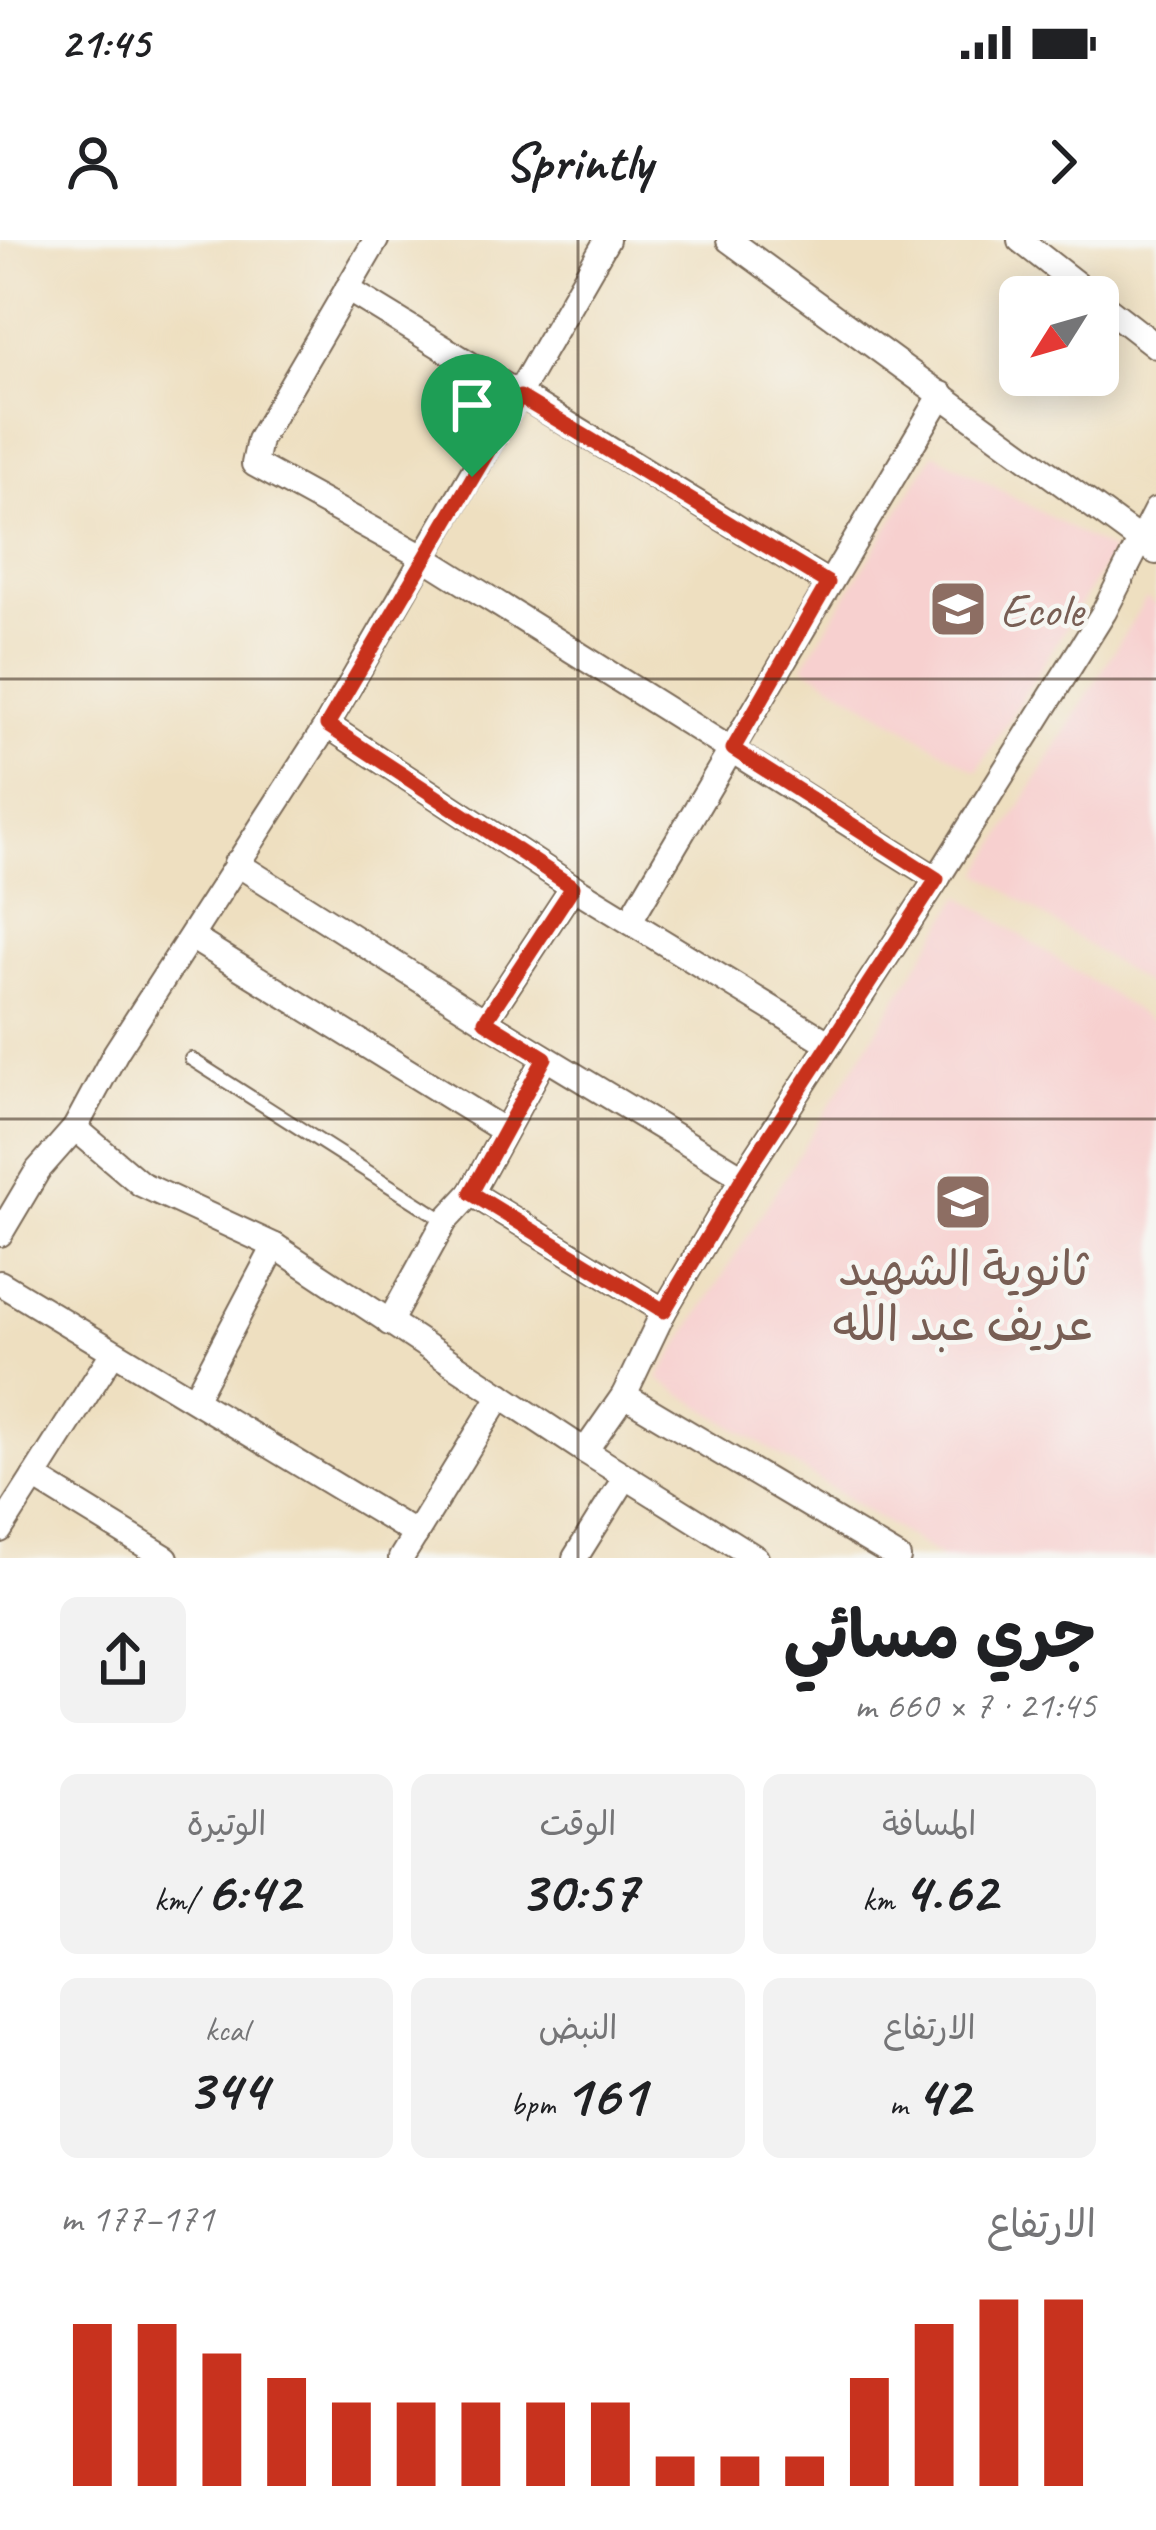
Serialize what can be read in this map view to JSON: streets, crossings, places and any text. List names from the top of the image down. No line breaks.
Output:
{"places":{"school or university":["Ecole","ثانوية الشهيد عريف عبد الله"]},"north":"bottom left","page":{"status":"21:45","header":"Sprintly","heading":["جري مسائي","21:45 · 7 × 660 m"],"stats":[["المسافة","4.62 km"],["الوقت","30:57"],["الوتيرة","6:42 /km"],["الارتفاع","42 m"],["النبض","161 bpm"],["kcal","344"]],"chart":["الارتفاع","171–177 m"]}}
